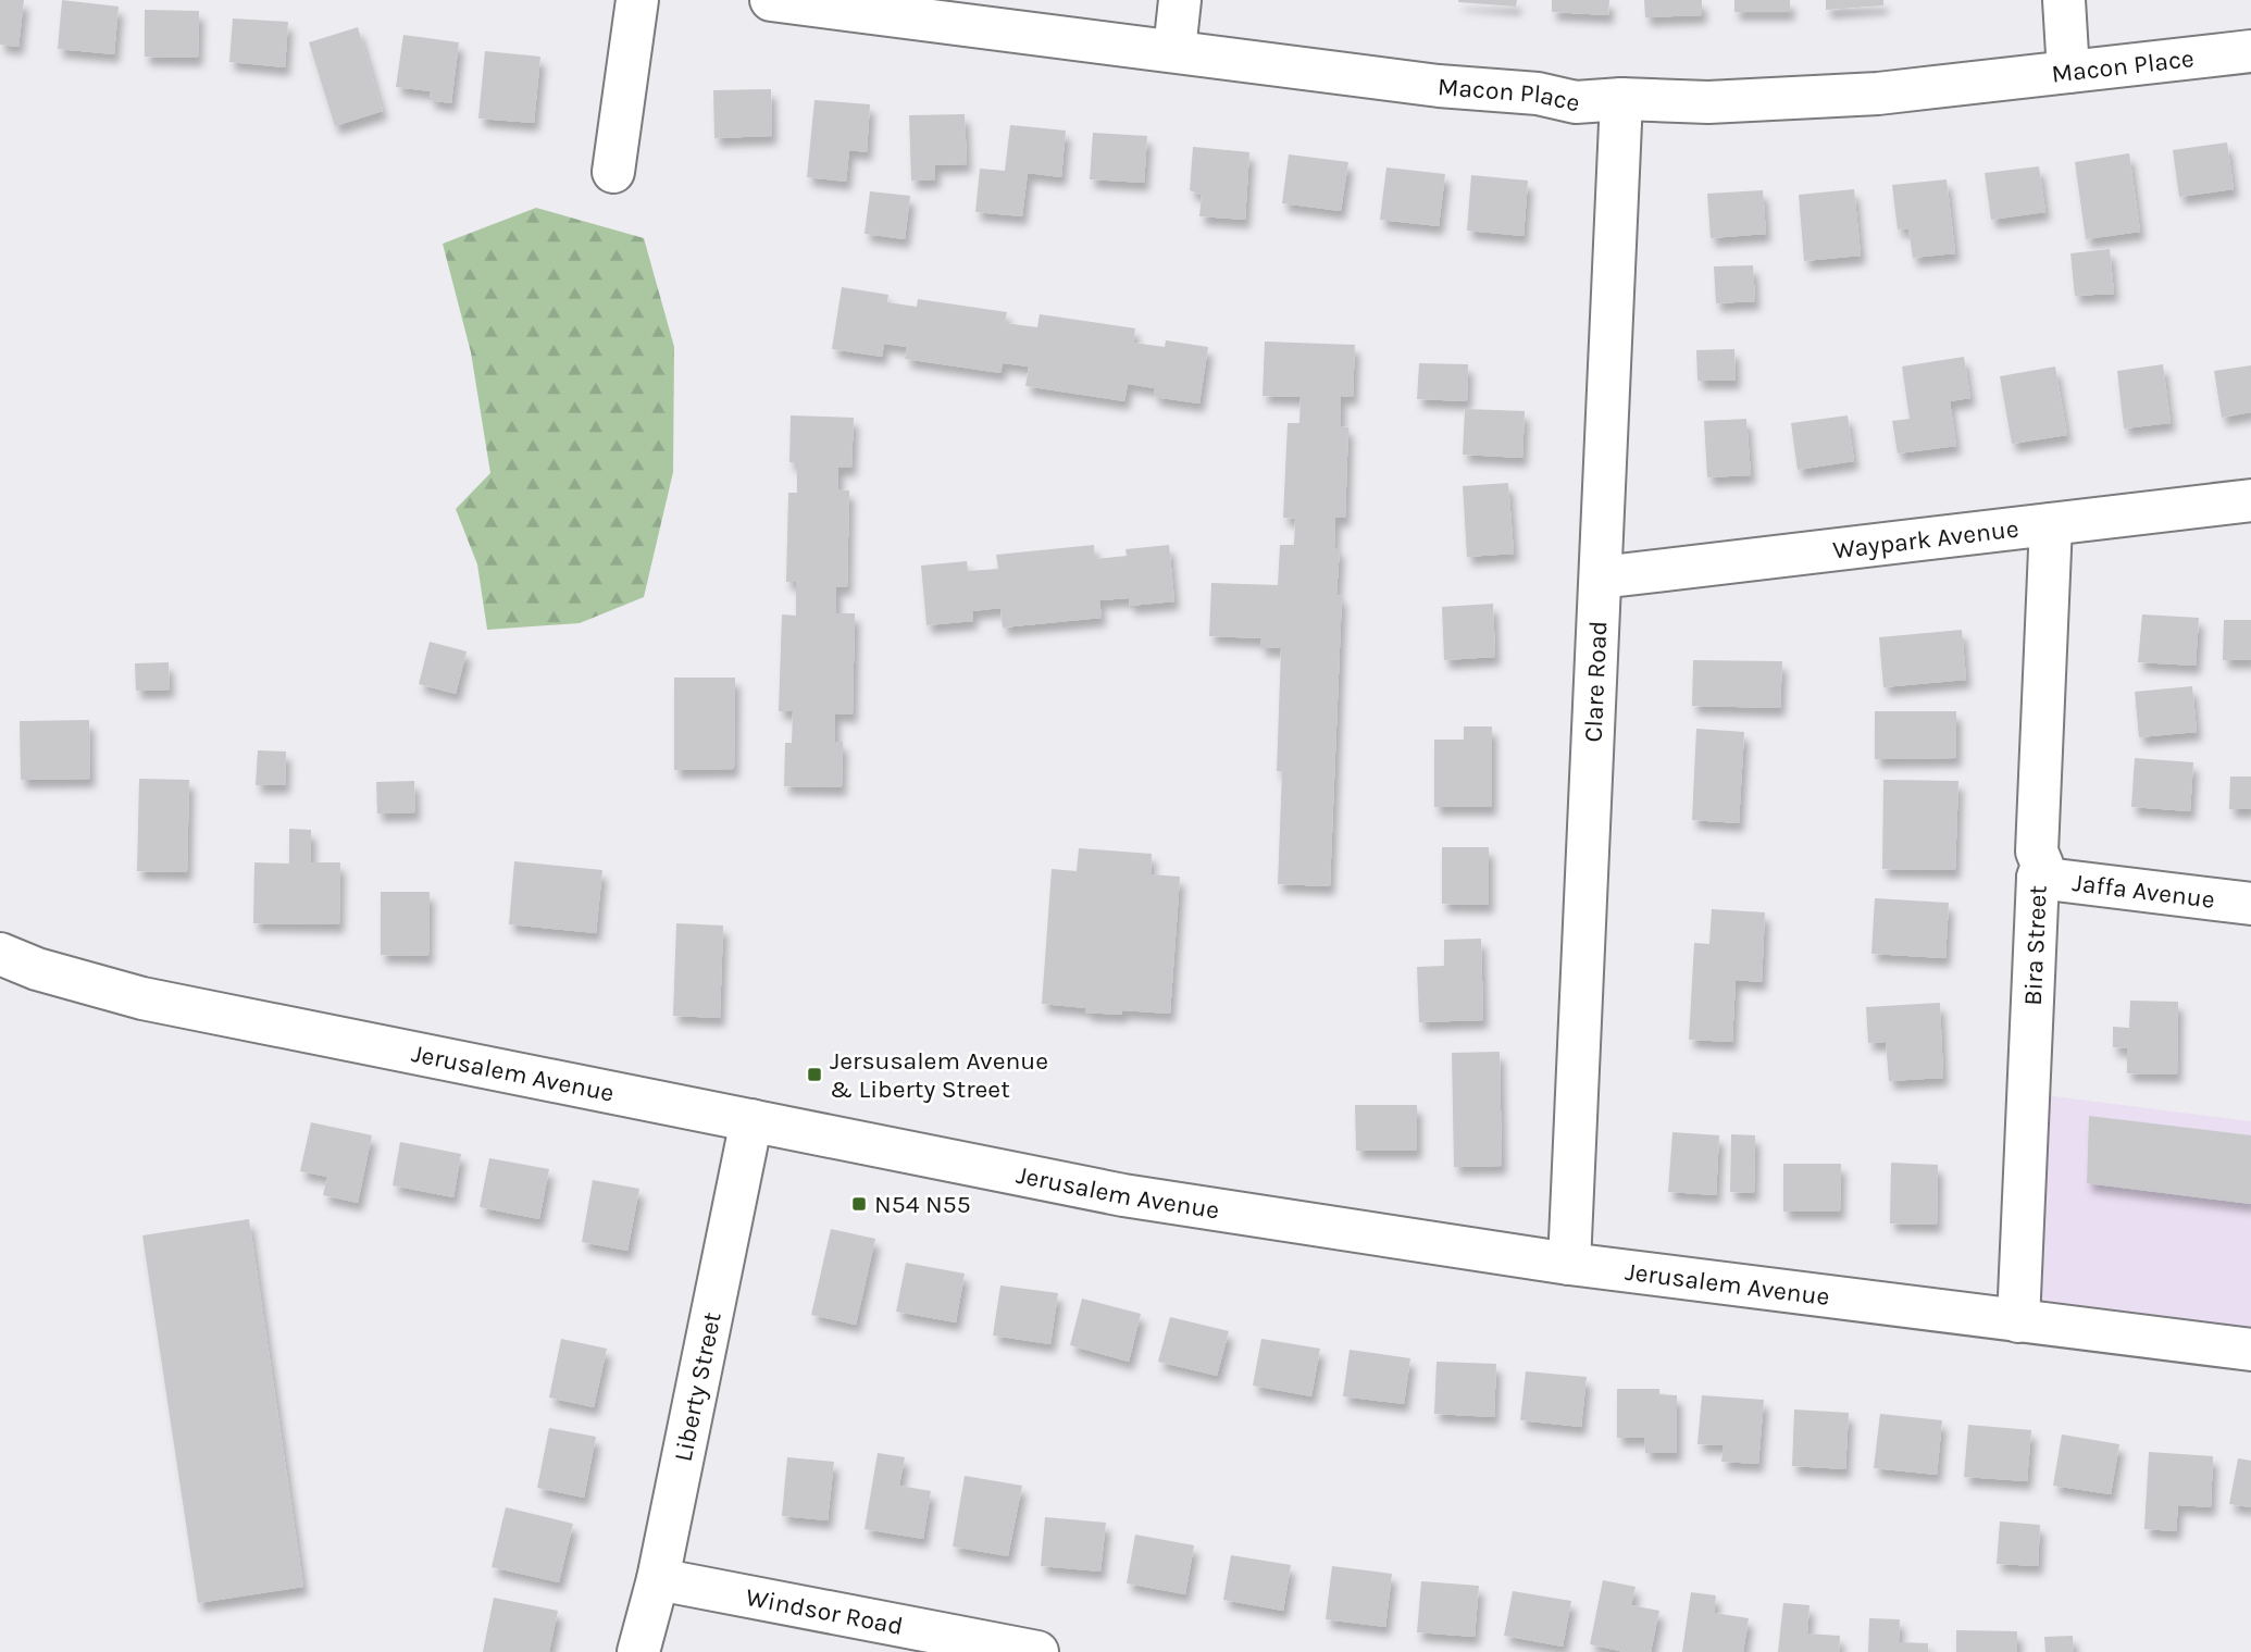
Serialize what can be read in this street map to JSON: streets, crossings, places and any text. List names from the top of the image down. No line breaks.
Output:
{"streets":{"street":["Macon Place","Waypark Avenue","Clare Road","Jaffa Avenue","Bira Street","Jerusalem Avenue","Liberty Street","Windsor Road"]},"crossings":[["Macon Place","Clare Road"],["Waypark Avenue","Clare Road"],["Waypark Avenue","Bira Street"],["Clare Road","Jerusalem Avenue"],["Jaffa Avenue","Bira Street"],["Bira Street","Jerusalem Avenue"],["Jerusalem Avenue","Liberty Street"],["Liberty Street","Windsor Road"]],"places":{"transit":["Jersusalem Avenue & Liberty Street","N54 N55"]}}
